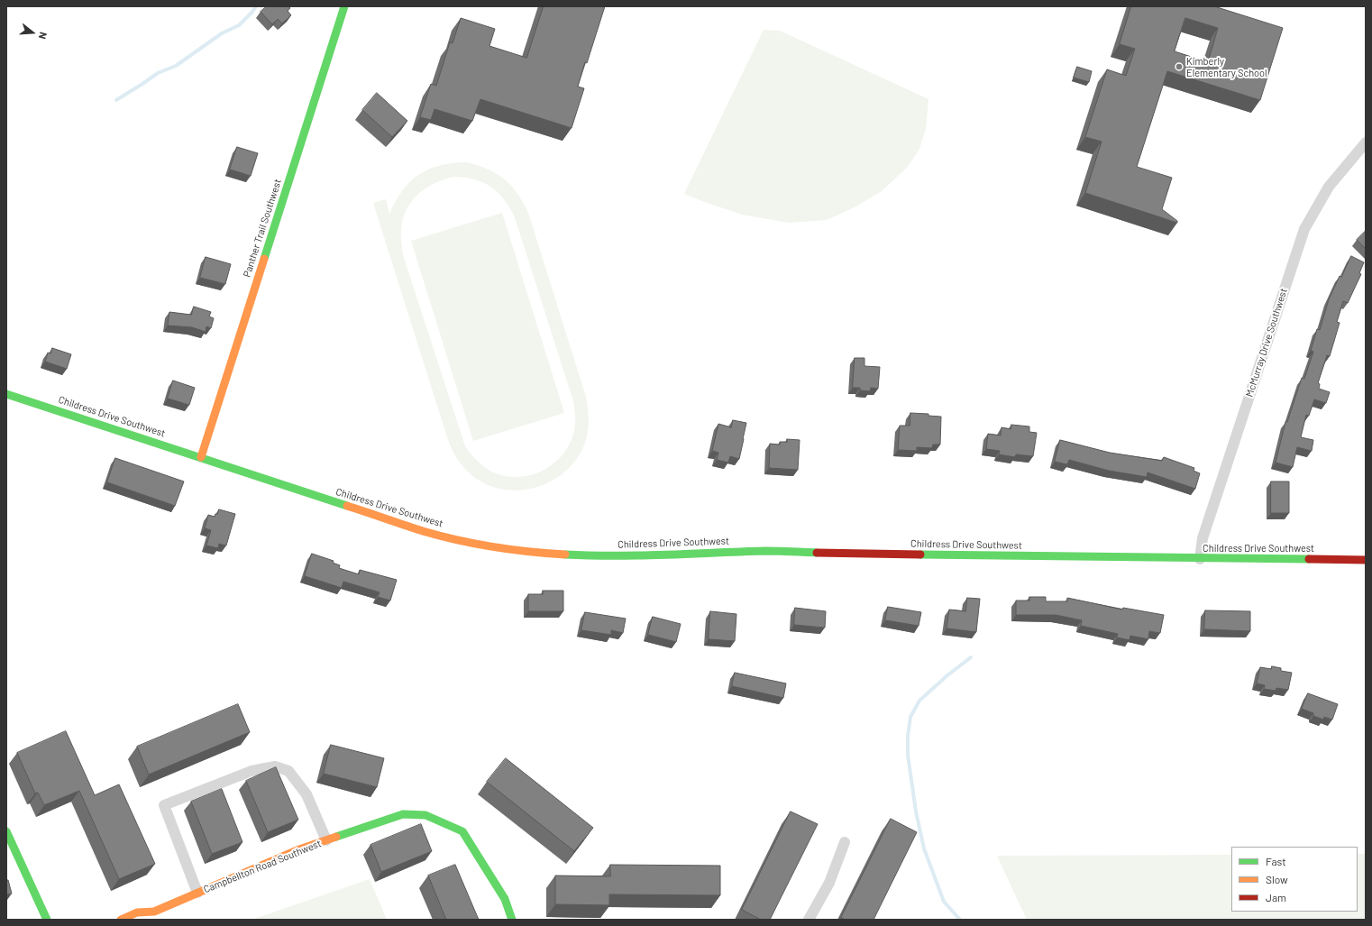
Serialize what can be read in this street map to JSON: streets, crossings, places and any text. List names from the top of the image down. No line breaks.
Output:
{"streets":{"street":["Panther Trail Southwest","McMurray Drive Southwest","Childress Drive Southwest","Campbellton Road Southwest"]},"crossings":[["Panther Trail Southwest","Childress Drive Southwest"],["McMurray Drive Southwest","Childress Drive Southwest"]],"places":["Kimberly Elementary School"],"legend":["Fast","Slow","Jam"],"north":"right"}
